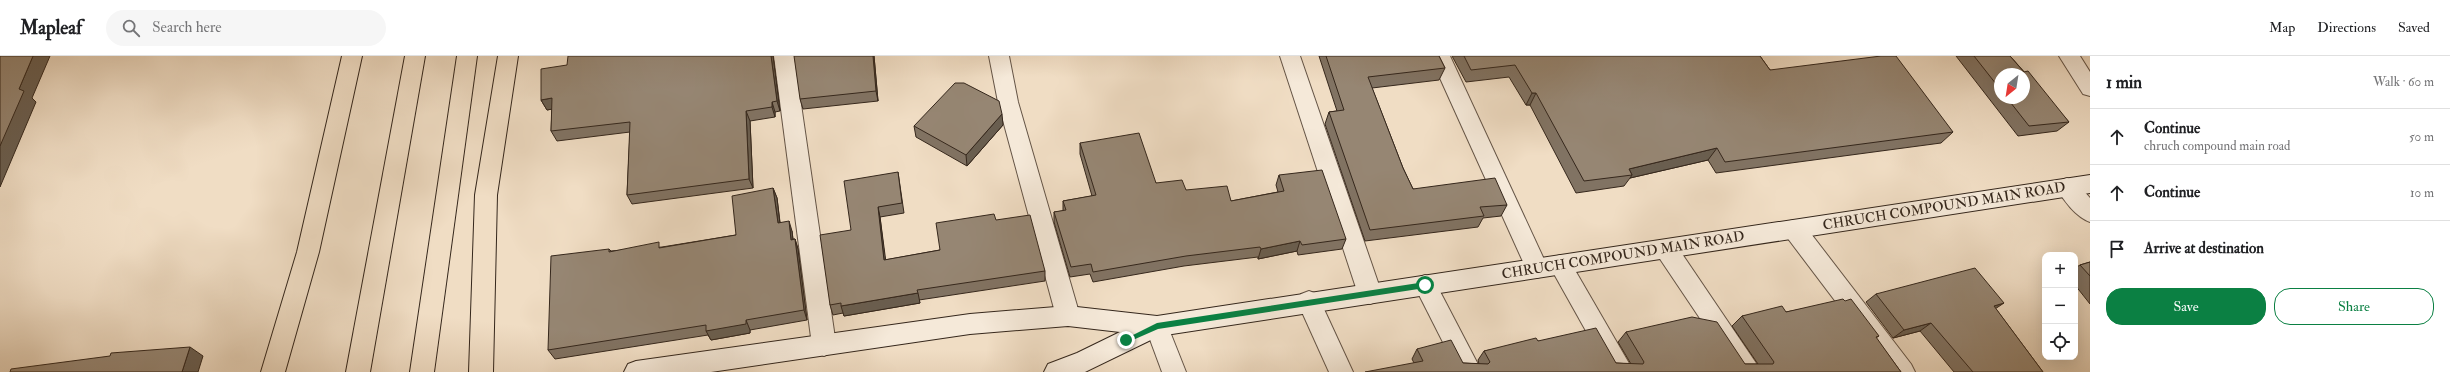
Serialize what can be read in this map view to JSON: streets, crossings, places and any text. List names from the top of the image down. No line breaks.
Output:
{"streets":{"street":["CHRUCH COMPOUND MAIN ROAD"]},"north":"bottom left","page":{"header":"Mapleaf","search":"Search here","nav":["Map","Directions","Saved"],"heading":["1 min","Walk · 60 m"],"list":[["Continue","chruch compound main road","50 m"],["Continue","10 m"],"Arrive at destination"],"map_buttons":["+","−"],"buttons":["Save","Share"]}}
